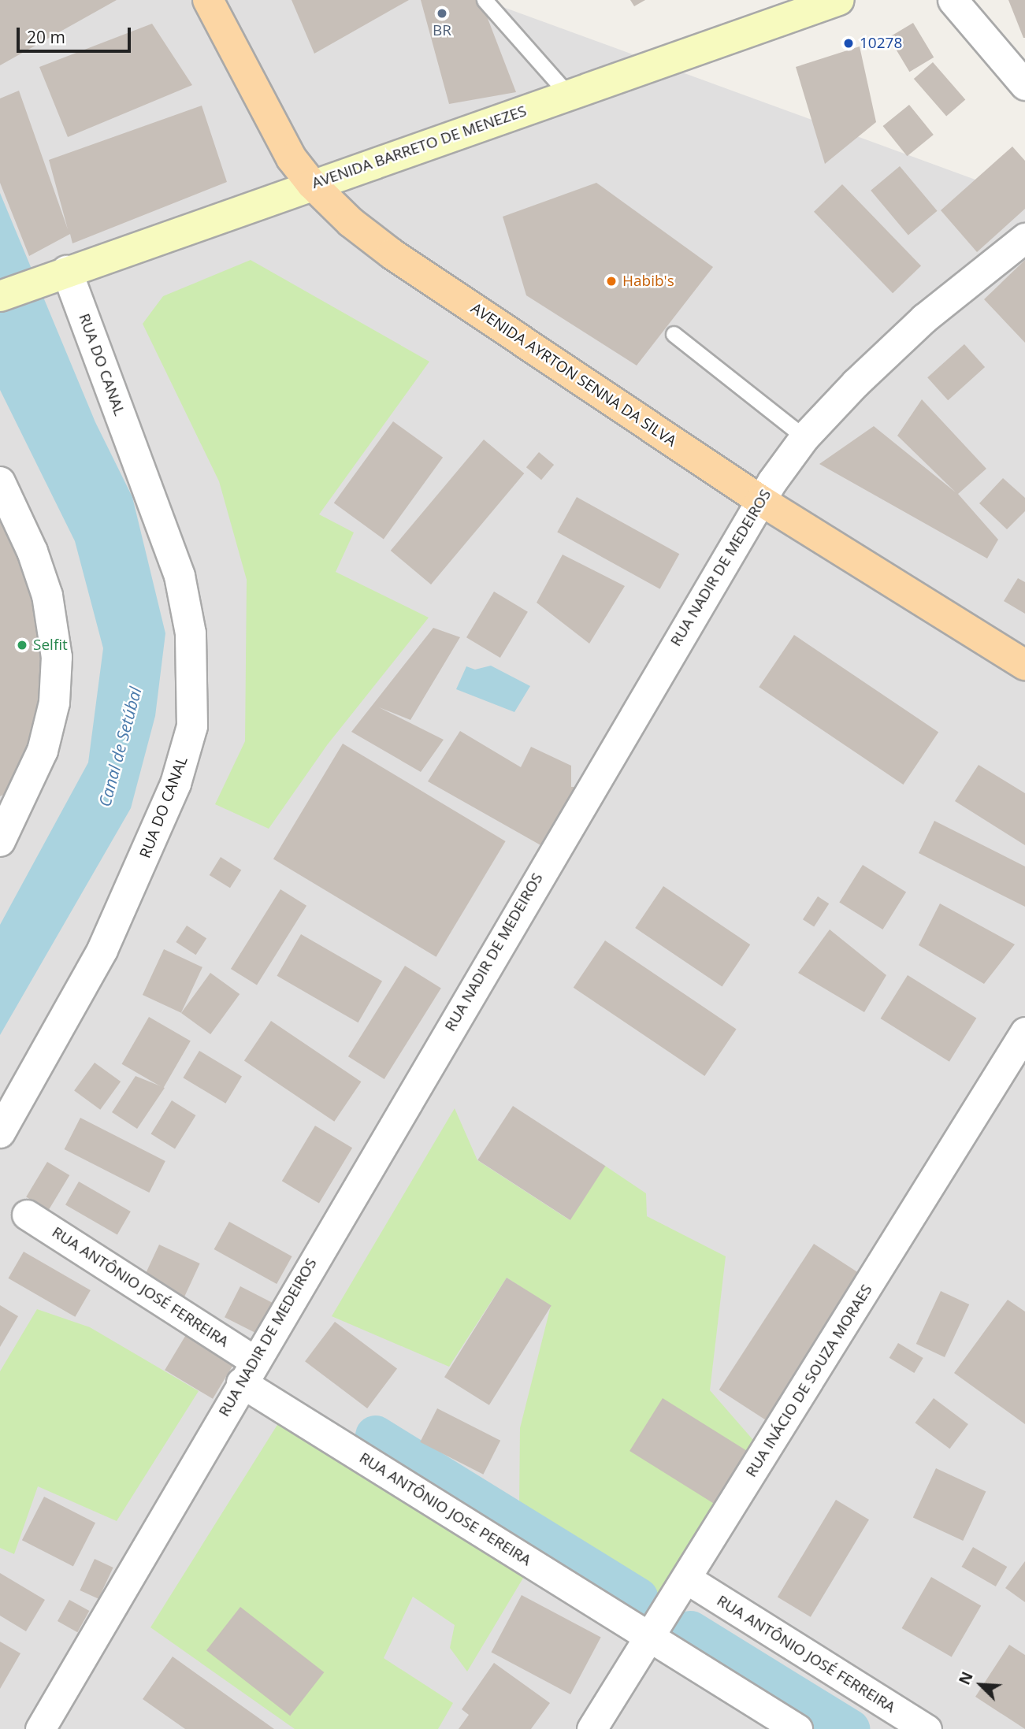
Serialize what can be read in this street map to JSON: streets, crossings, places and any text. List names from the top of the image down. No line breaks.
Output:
{"streets":{"main road":["AVENIDA BARRETO DE MENEZES","AVENIDA AYRTON SENNA DA SILVA"],"street":["RUA DO CANAL","RUA NADIR DE MEDEIROS","RUA ANTÔNIO JOSÉ FERREIRA","RUA INÁCIO DE SOUZA MORAES","RUA ANTÔNIO JOSE PEREIRA"]},"crossings":[["AVENIDA BARRETO DE MENEZES","RUA DO CANAL"],["AVENIDA BARRETO DE MENEZES","AVENIDA AYRTON SENNA DA SILVA"],["AVENIDA AYRTON SENNA DA SILVA","RUA NADIR DE MEDEIROS"],["RUA NADIR DE MEDEIROS","RUA ANTÔNIO JOSÉ FERREIRA"],["RUA NADIR DE MEDEIROS","RUA ANTÔNIO JOSE PEREIRA"],["RUA ANTÔNIO JOSÉ FERREIRA","RUA INÁCIO DE SOUZA MORAES"],["RUA ANTÔNIO JOSÉ FERREIRA","RUA ANTÔNIO JOSE PEREIRA"],["RUA INÁCIO DE SOUZA MORAES","RUA ANTÔNIO JOSE PEREIRA"]],"water":["Canal de Setúbal"],"places":["BR","10278","Habib's","Selfit"],"scale_bar":"20 m","north":"top left"}
